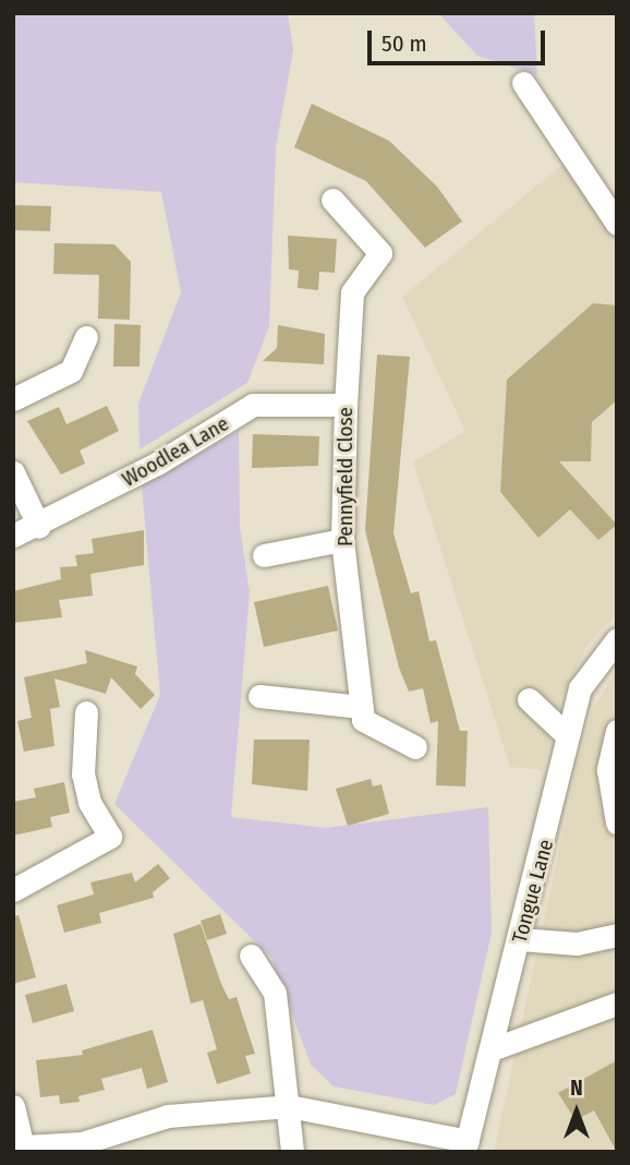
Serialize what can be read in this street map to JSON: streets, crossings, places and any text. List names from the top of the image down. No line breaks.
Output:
{"streets":{"street":["Woodlea Lane","Pennyfield Close","Tongue Lane"]},"crossings":[["Woodlea Lane","Pennyfield Close"]],"scale_bar":"50 m","north":"top"}
